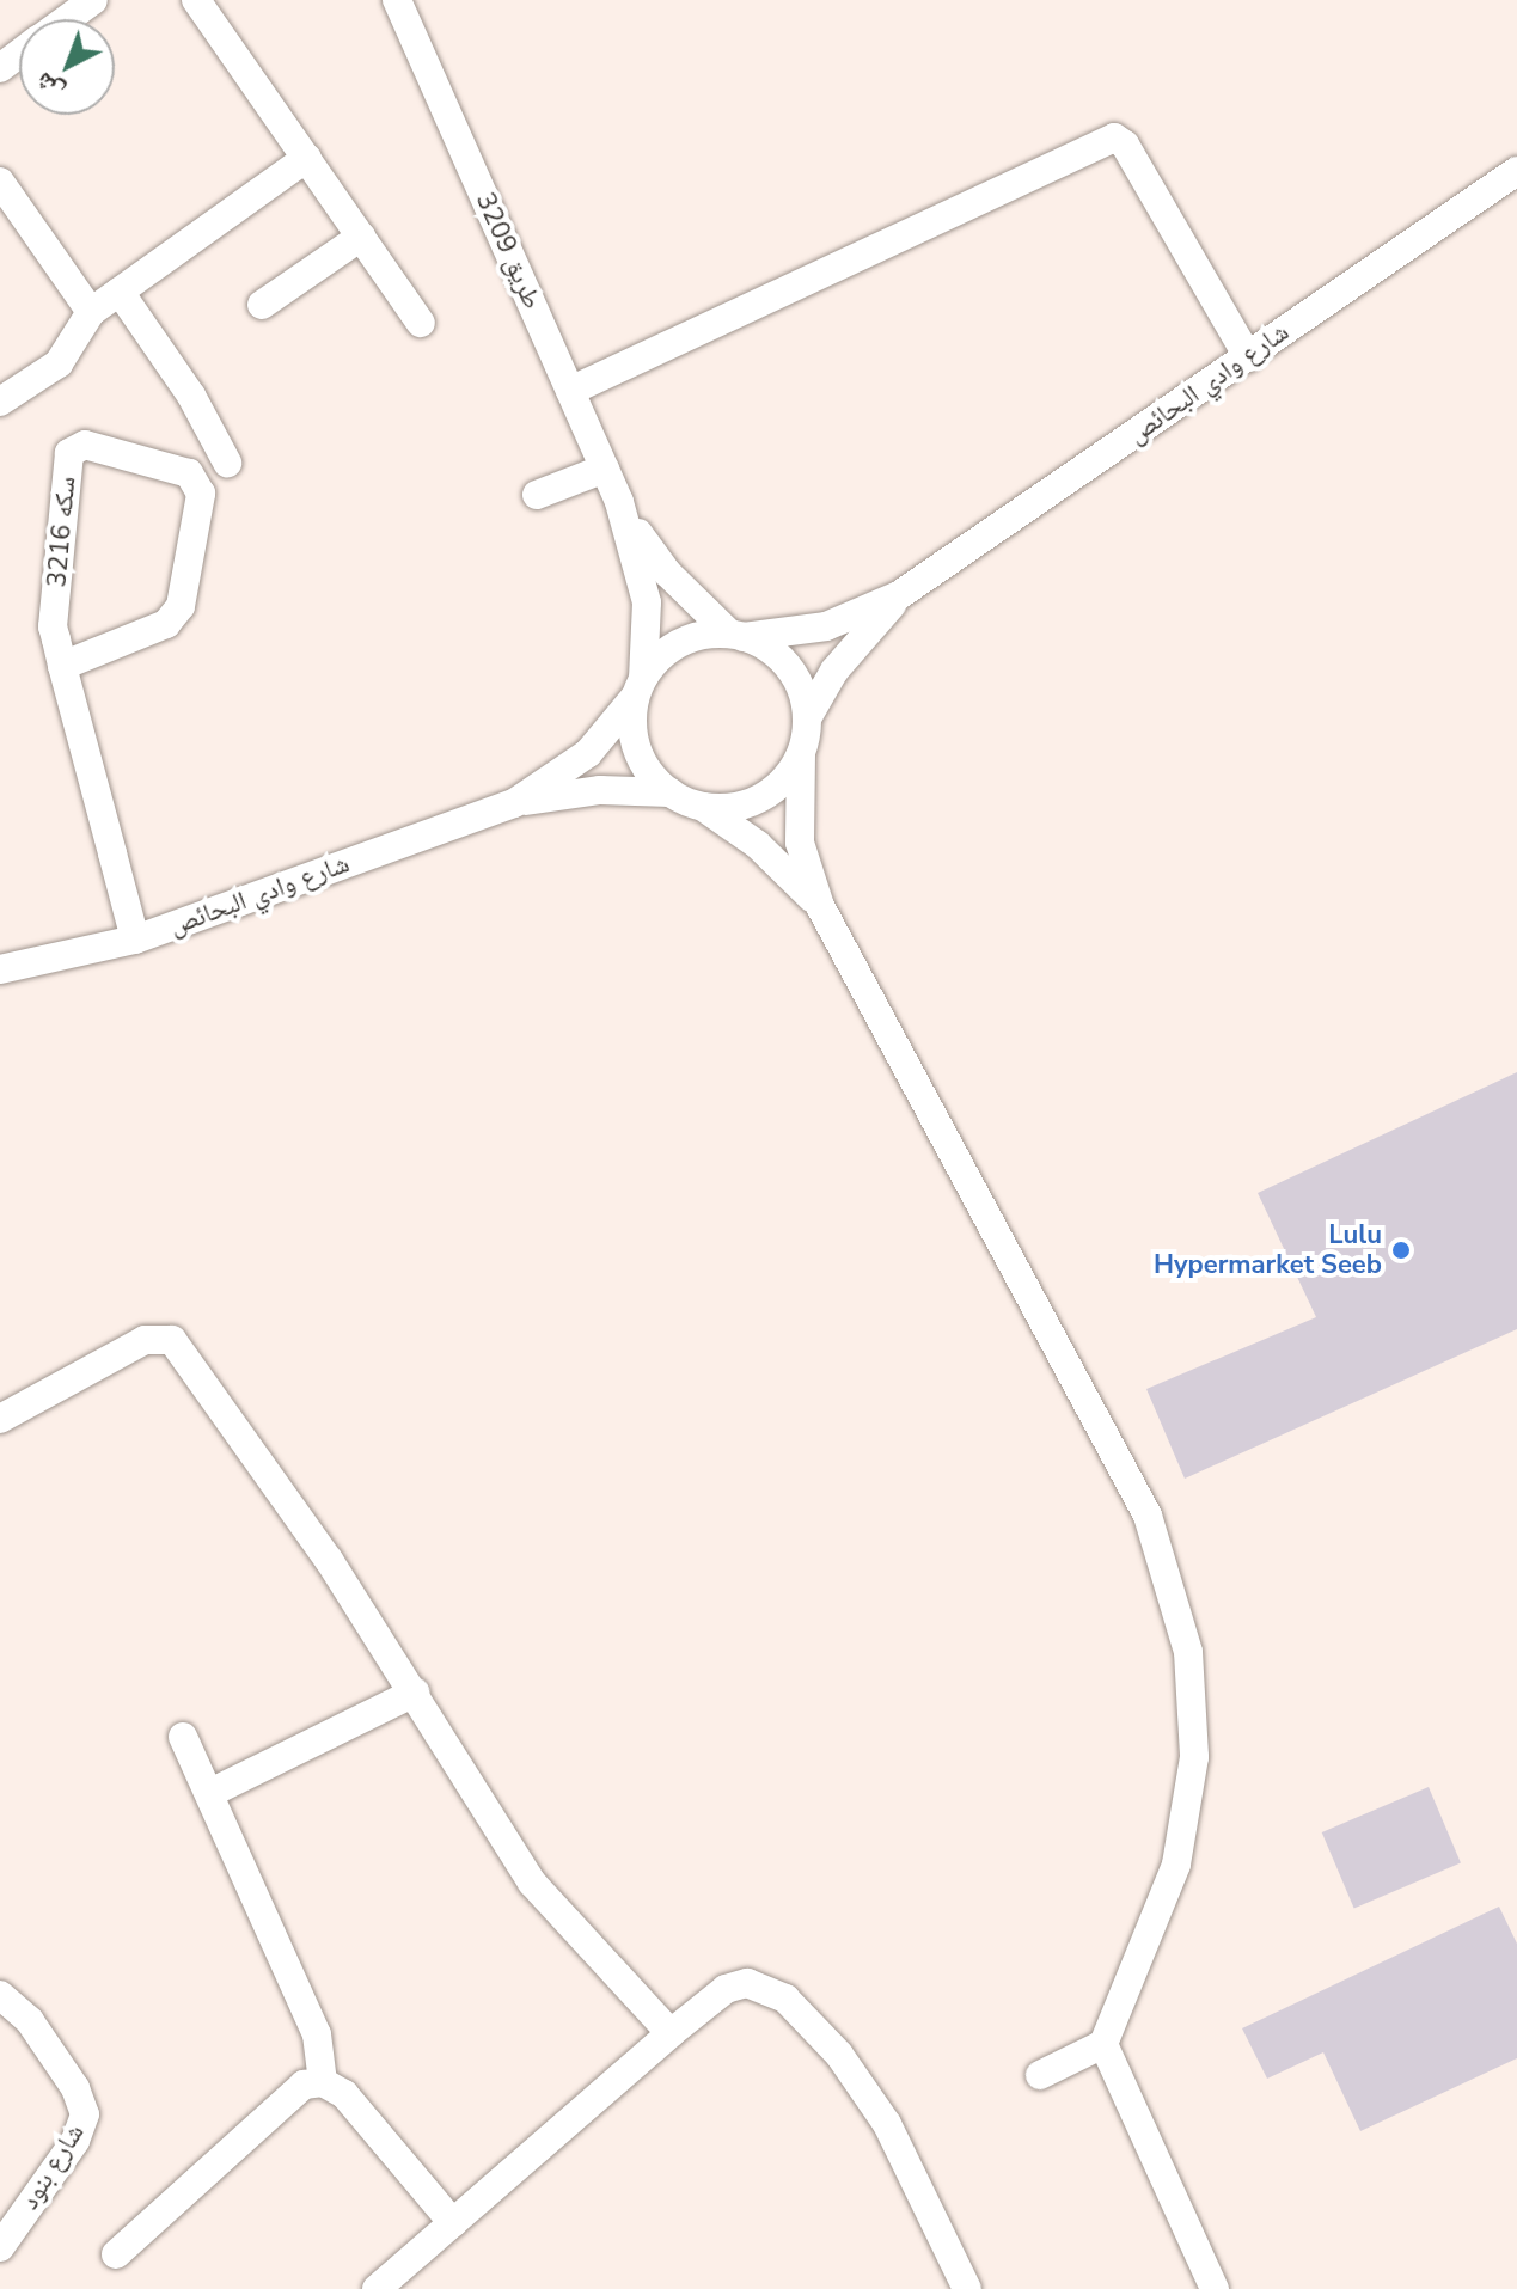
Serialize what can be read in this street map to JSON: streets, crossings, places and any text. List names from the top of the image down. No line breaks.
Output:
{"streets":{"street":["طريق 3209","شارع وادي البحائص","سكه 3216","شارع بنود"]},"crossings":[["شارع وادي البحائص","سكه 3216"]],"places":["Lulu Hypermarket Seeb"],"north":"bottom left"}
